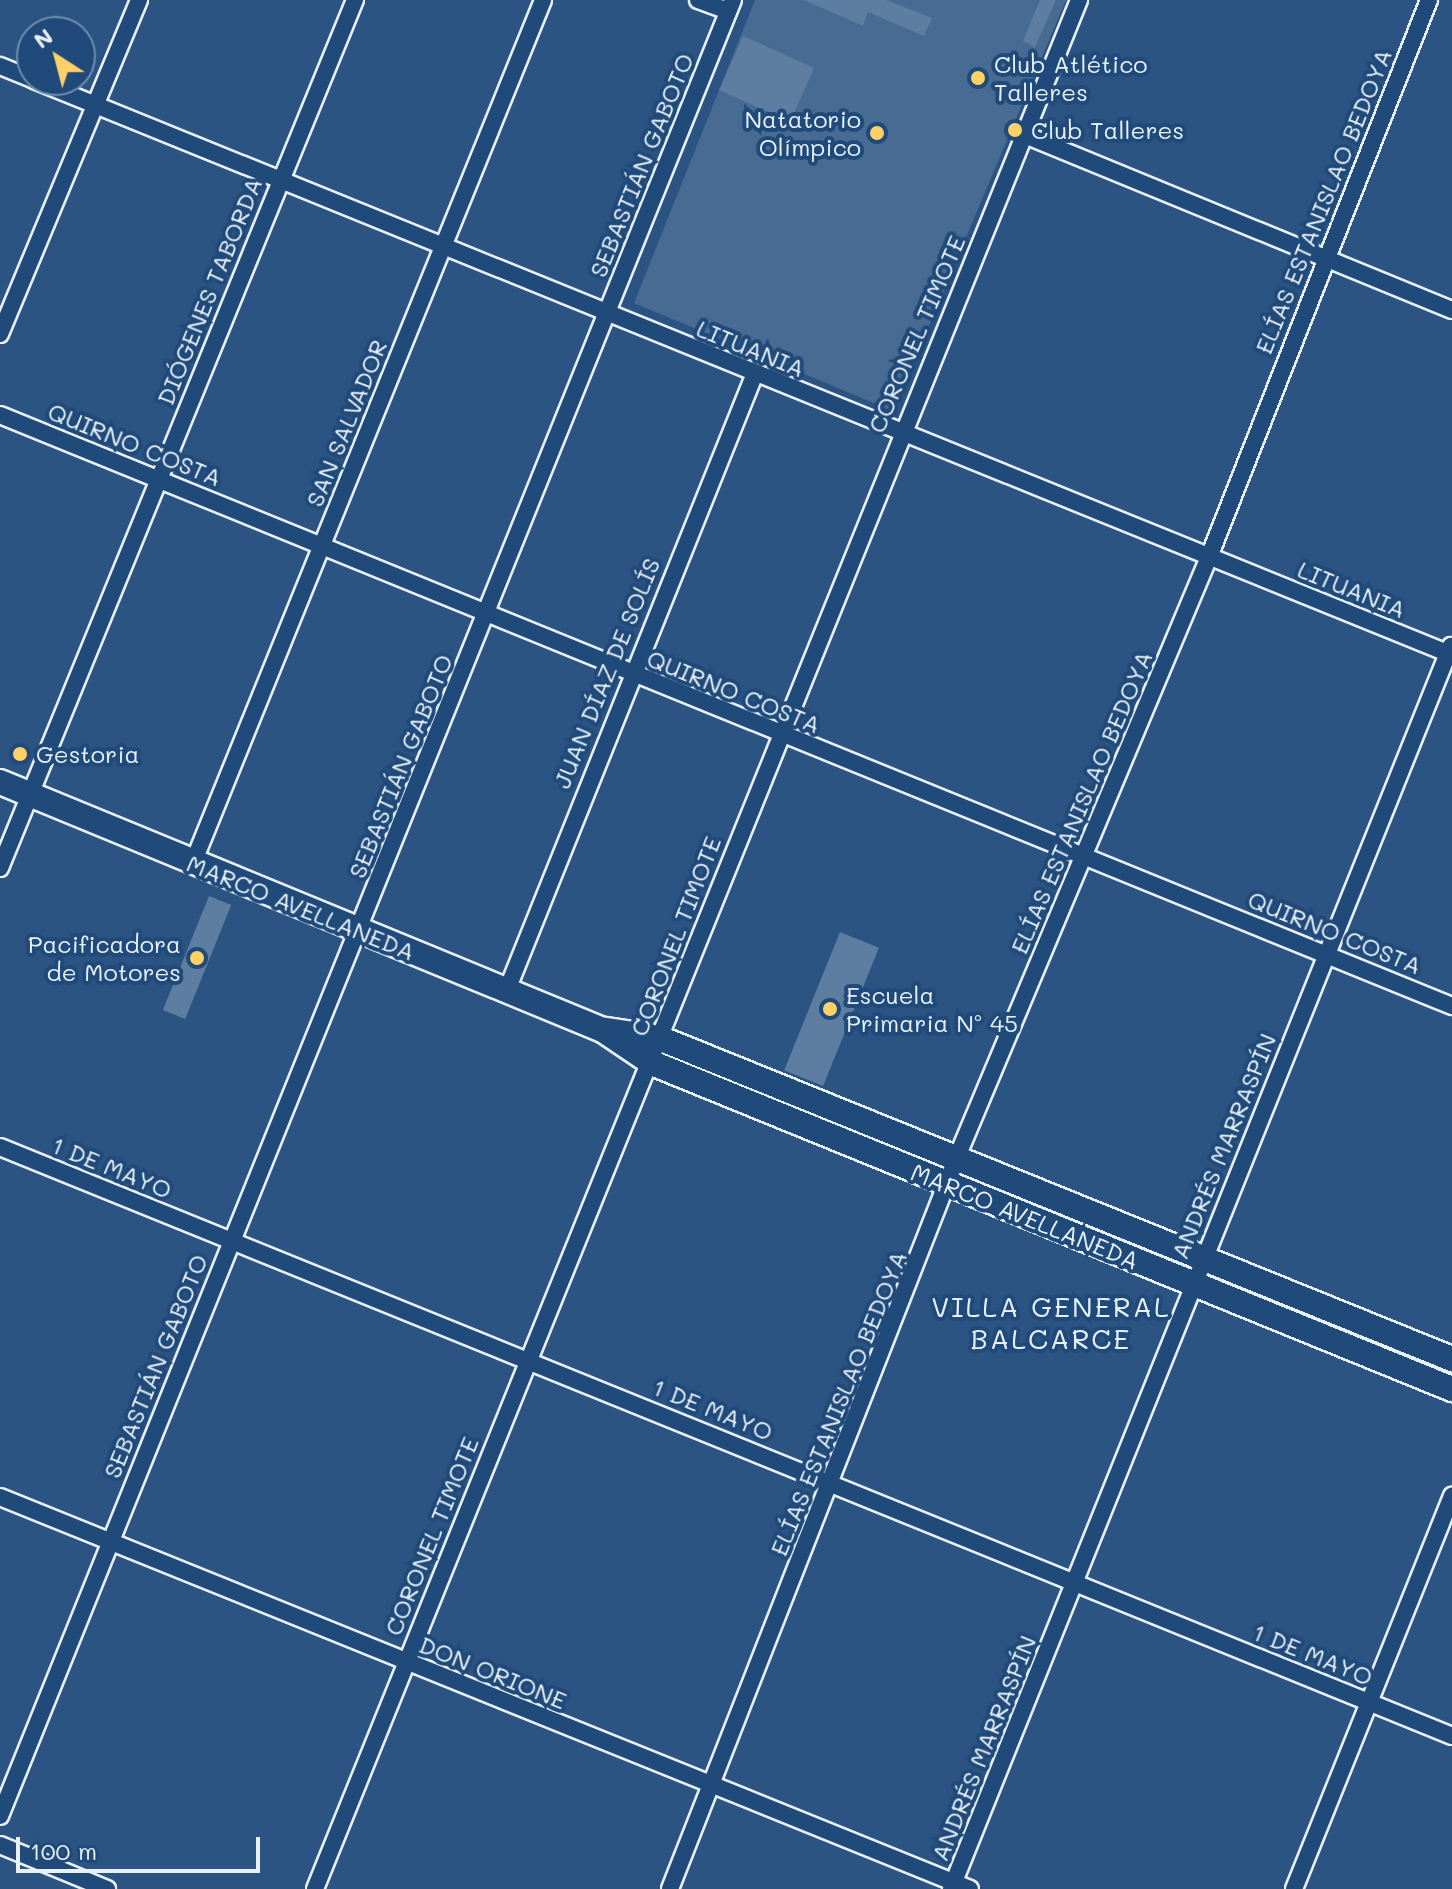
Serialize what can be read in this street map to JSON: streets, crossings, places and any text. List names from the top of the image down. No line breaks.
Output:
{"streets":{"street":["SEBASTIÁN GABOTO","ELÍAS ESTANISLAO BEDOYA","DIÓGENES TABORDA","CORONEL TIMOTE","LITUANIA","SAN SALVADOR","QUIRNO COSTA","JUAN DÍAZ DE SOLÍS","MARCO AVELLANEDA","ANDRÉS MARRASPÍN","1 DE MAYO","DON ORIONE"]},"crossings":[["SEBASTIÁN GABOTO","LITUANIA"],["SEBASTIÁN GABOTO","QUIRNO COSTA"],["SEBASTIÁN GABOTO","MARCO AVELLANEDA"],["SEBASTIÁN GABOTO","1 DE MAYO"],["SEBASTIÁN GABOTO","DON ORIONE"],["ELÍAS ESTANISLAO BEDOYA","LITUANIA"],["ELÍAS ESTANISLAO BEDOYA","QUIRNO COSTA"],["ELÍAS ESTANISLAO BEDOYA","MARCO AVELLANEDA"],["ELÍAS ESTANISLAO BEDOYA","1 DE MAYO"],["ELÍAS ESTANISLAO BEDOYA","DON ORIONE"],["DIÓGENES TABORDA","LITUANIA"],["DIÓGENES TABORDA","QUIRNO COSTA"],["DIÓGENES TABORDA","MARCO AVELLANEDA"],["CORONEL TIMOTE","LITUANIA"],["CORONEL TIMOTE","QUIRNO COSTA"],["CORONEL TIMOTE","MARCO AVELLANEDA"],["CORONEL TIMOTE","1 DE MAYO"],["CORONEL TIMOTE","DON ORIONE"],["LITUANIA","SAN SALVADOR"],["LITUANIA","JUAN DÍAZ DE SOLÍS"],["LITUANIA","ANDRÉS MARRASPÍN"],["SAN SALVADOR","QUIRNO COSTA"],["SAN SALVADOR","MARCO AVELLANEDA"],["QUIRNO COSTA","JUAN DÍAZ DE SOLÍS"],["QUIRNO COSTA","ANDRÉS MARRASPÍN"],["JUAN DÍAZ DE SOLÍS","MARCO AVELLANEDA"],["MARCO AVELLANEDA","ANDRÉS MARRASPÍN"],["ANDRÉS MARRASPÍN","1 DE MAYO"],["ANDRÉS MARRASPÍN","DON ORIONE"]],"districts":["VILLA GENERAL BALCARCE"],"places":["Club Atlético Talleres","Club Talleres","Natatorio Olímpico","Gestoria","Pacificadora de Motores","Escuela Primaria Nº 45"],"scale_bar":"100 m","north":"top left"}
